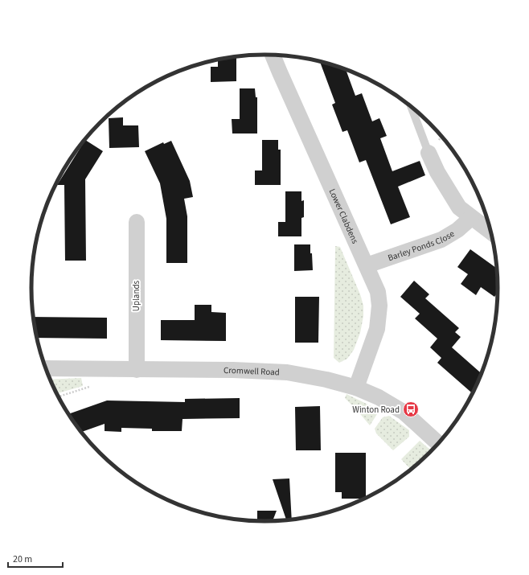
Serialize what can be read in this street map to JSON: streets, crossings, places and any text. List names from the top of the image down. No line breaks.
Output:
{"streets":{"street":["Lower Clabdens","Barley Ponds Close","Uplands","Cromwell Road"]},"crossings":[["Lower Clabdens","Barley Ponds Close"],["Lower Clabdens","Cromwell Road"],["Uplands","Cromwell Road"]],"places":{"bus stop":["Winton Road"]},"scale_bar":"20 m"}
